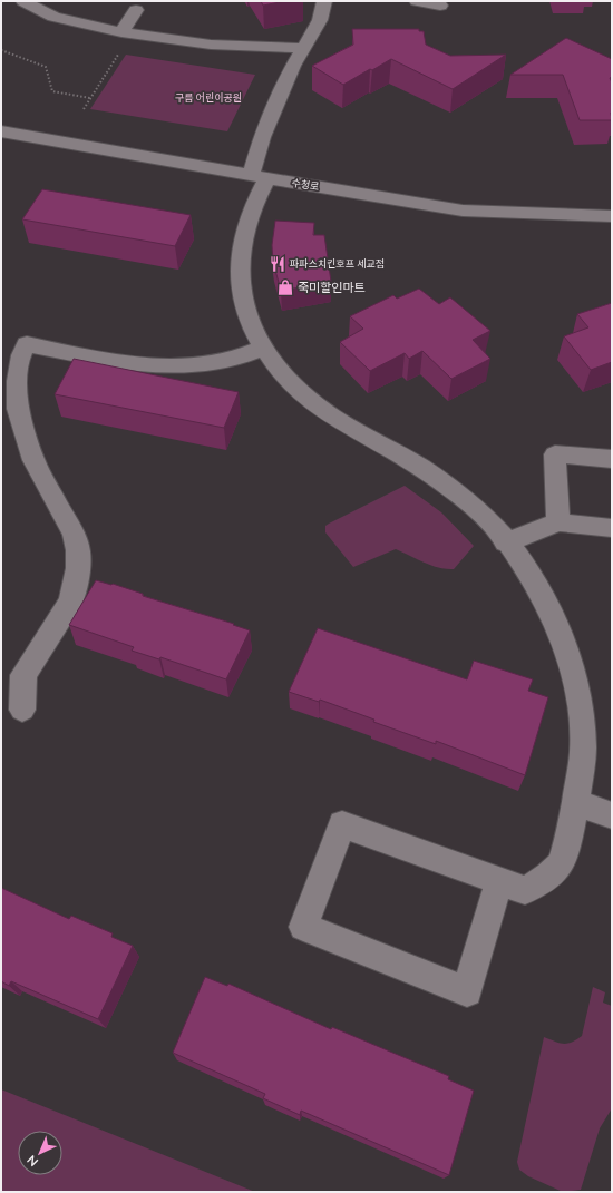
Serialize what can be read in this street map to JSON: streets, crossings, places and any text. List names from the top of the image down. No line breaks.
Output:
{"streets":{"street":["수청로"]},"parks":["구름 어린이공원"],"places":{"restaurant":["파파스치킨호프 세교점"],"shop":["죽미할인마트"]},"north":"bottom left"}
